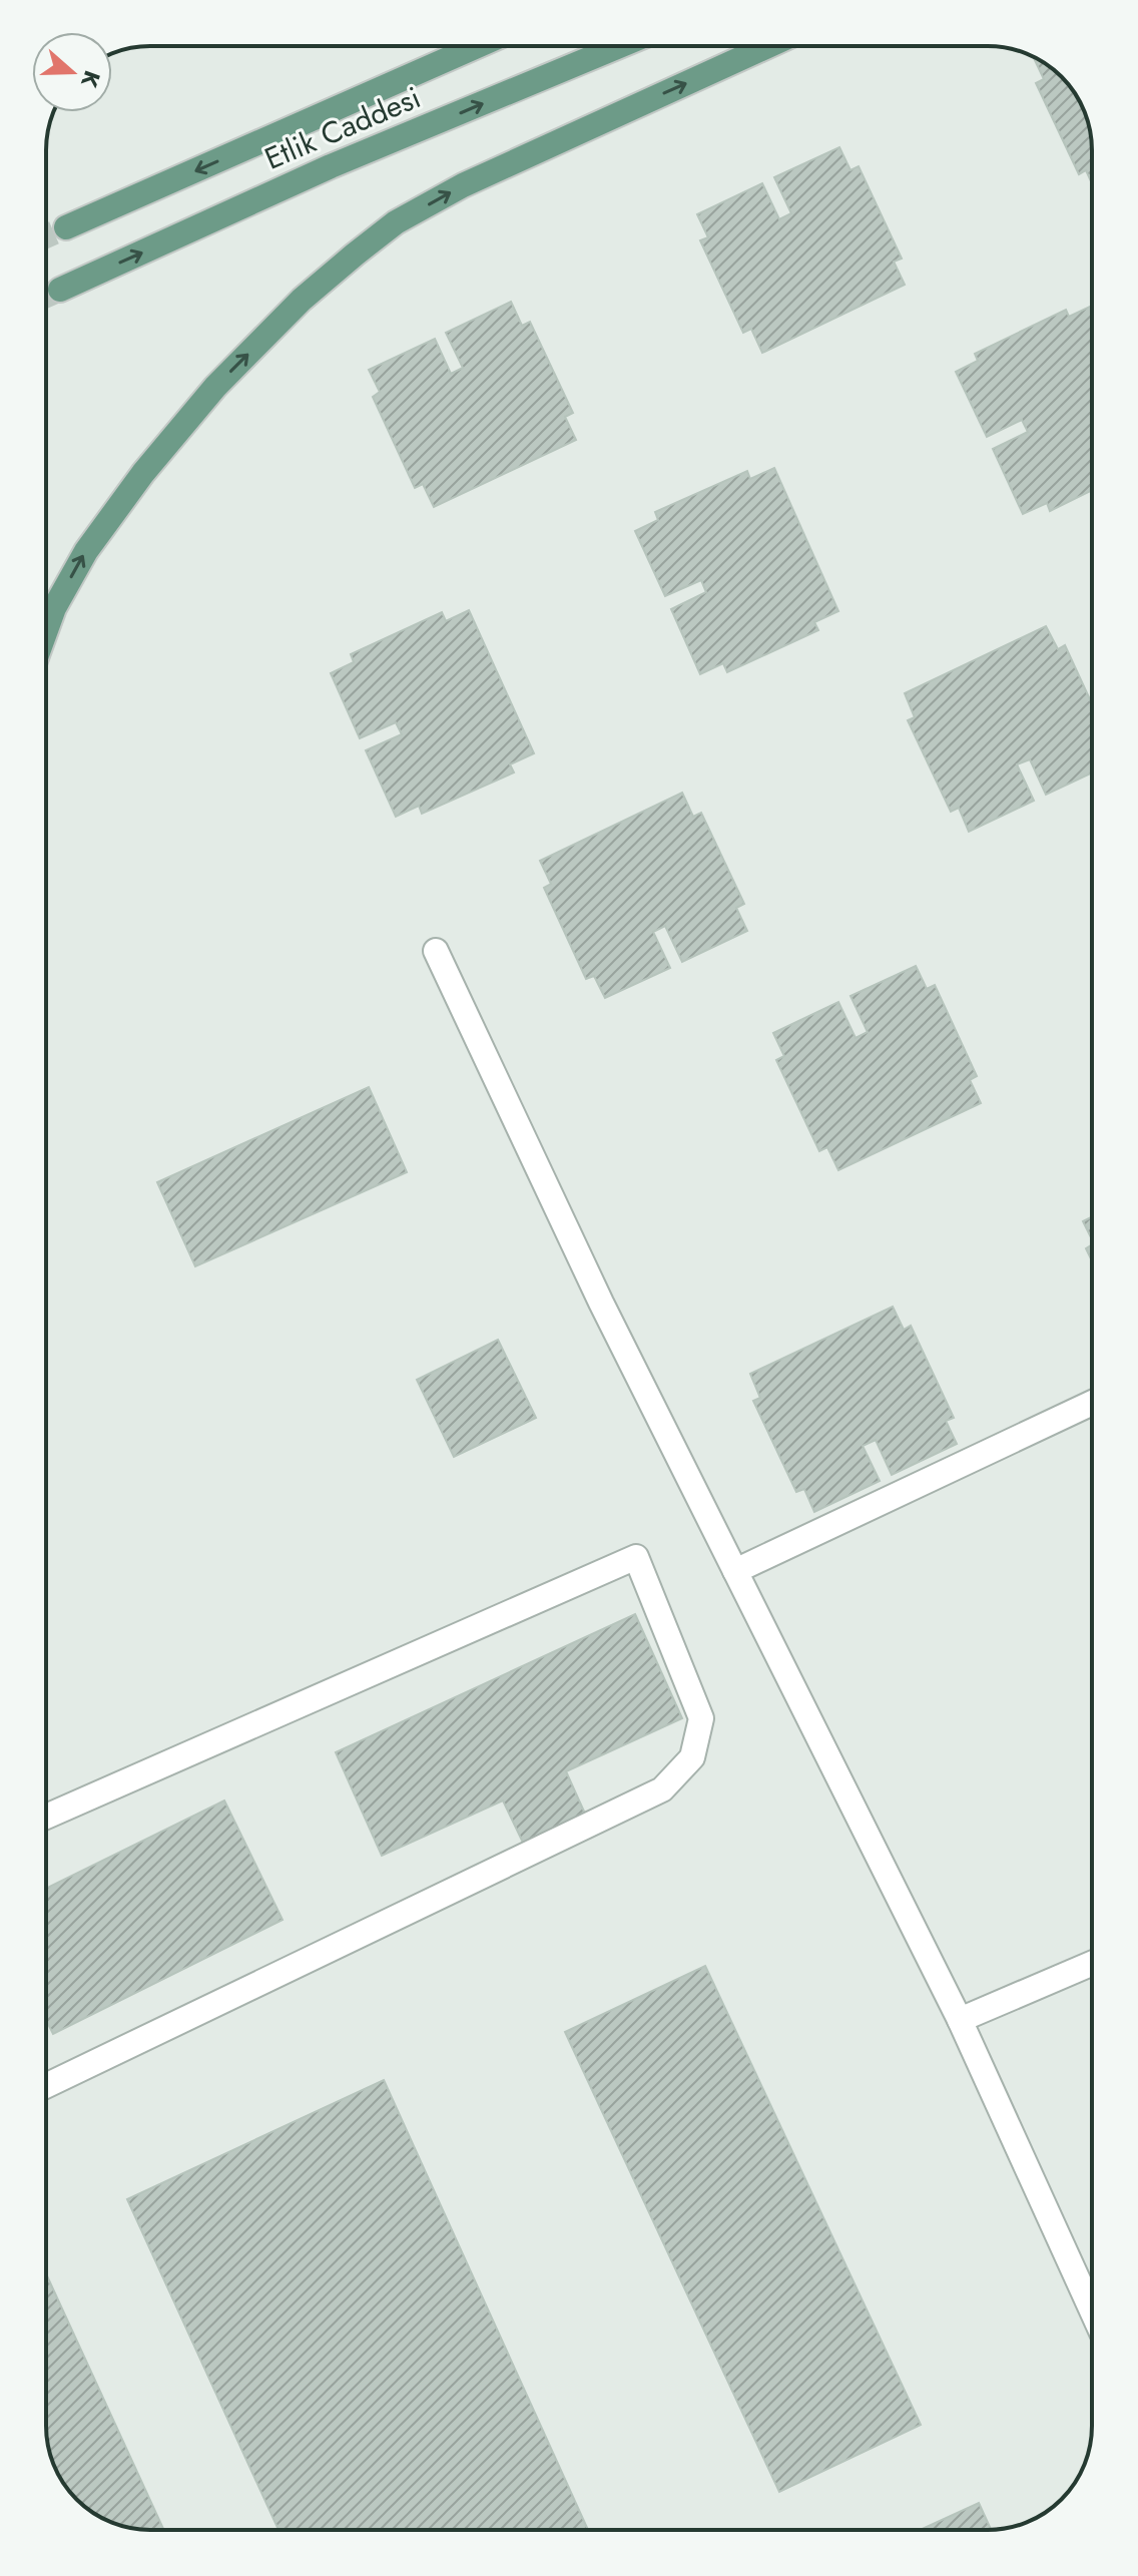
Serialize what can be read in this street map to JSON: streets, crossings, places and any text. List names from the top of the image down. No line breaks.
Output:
{"streets":{"main road":["Etlik Caddesi"]},"north":"right"}
